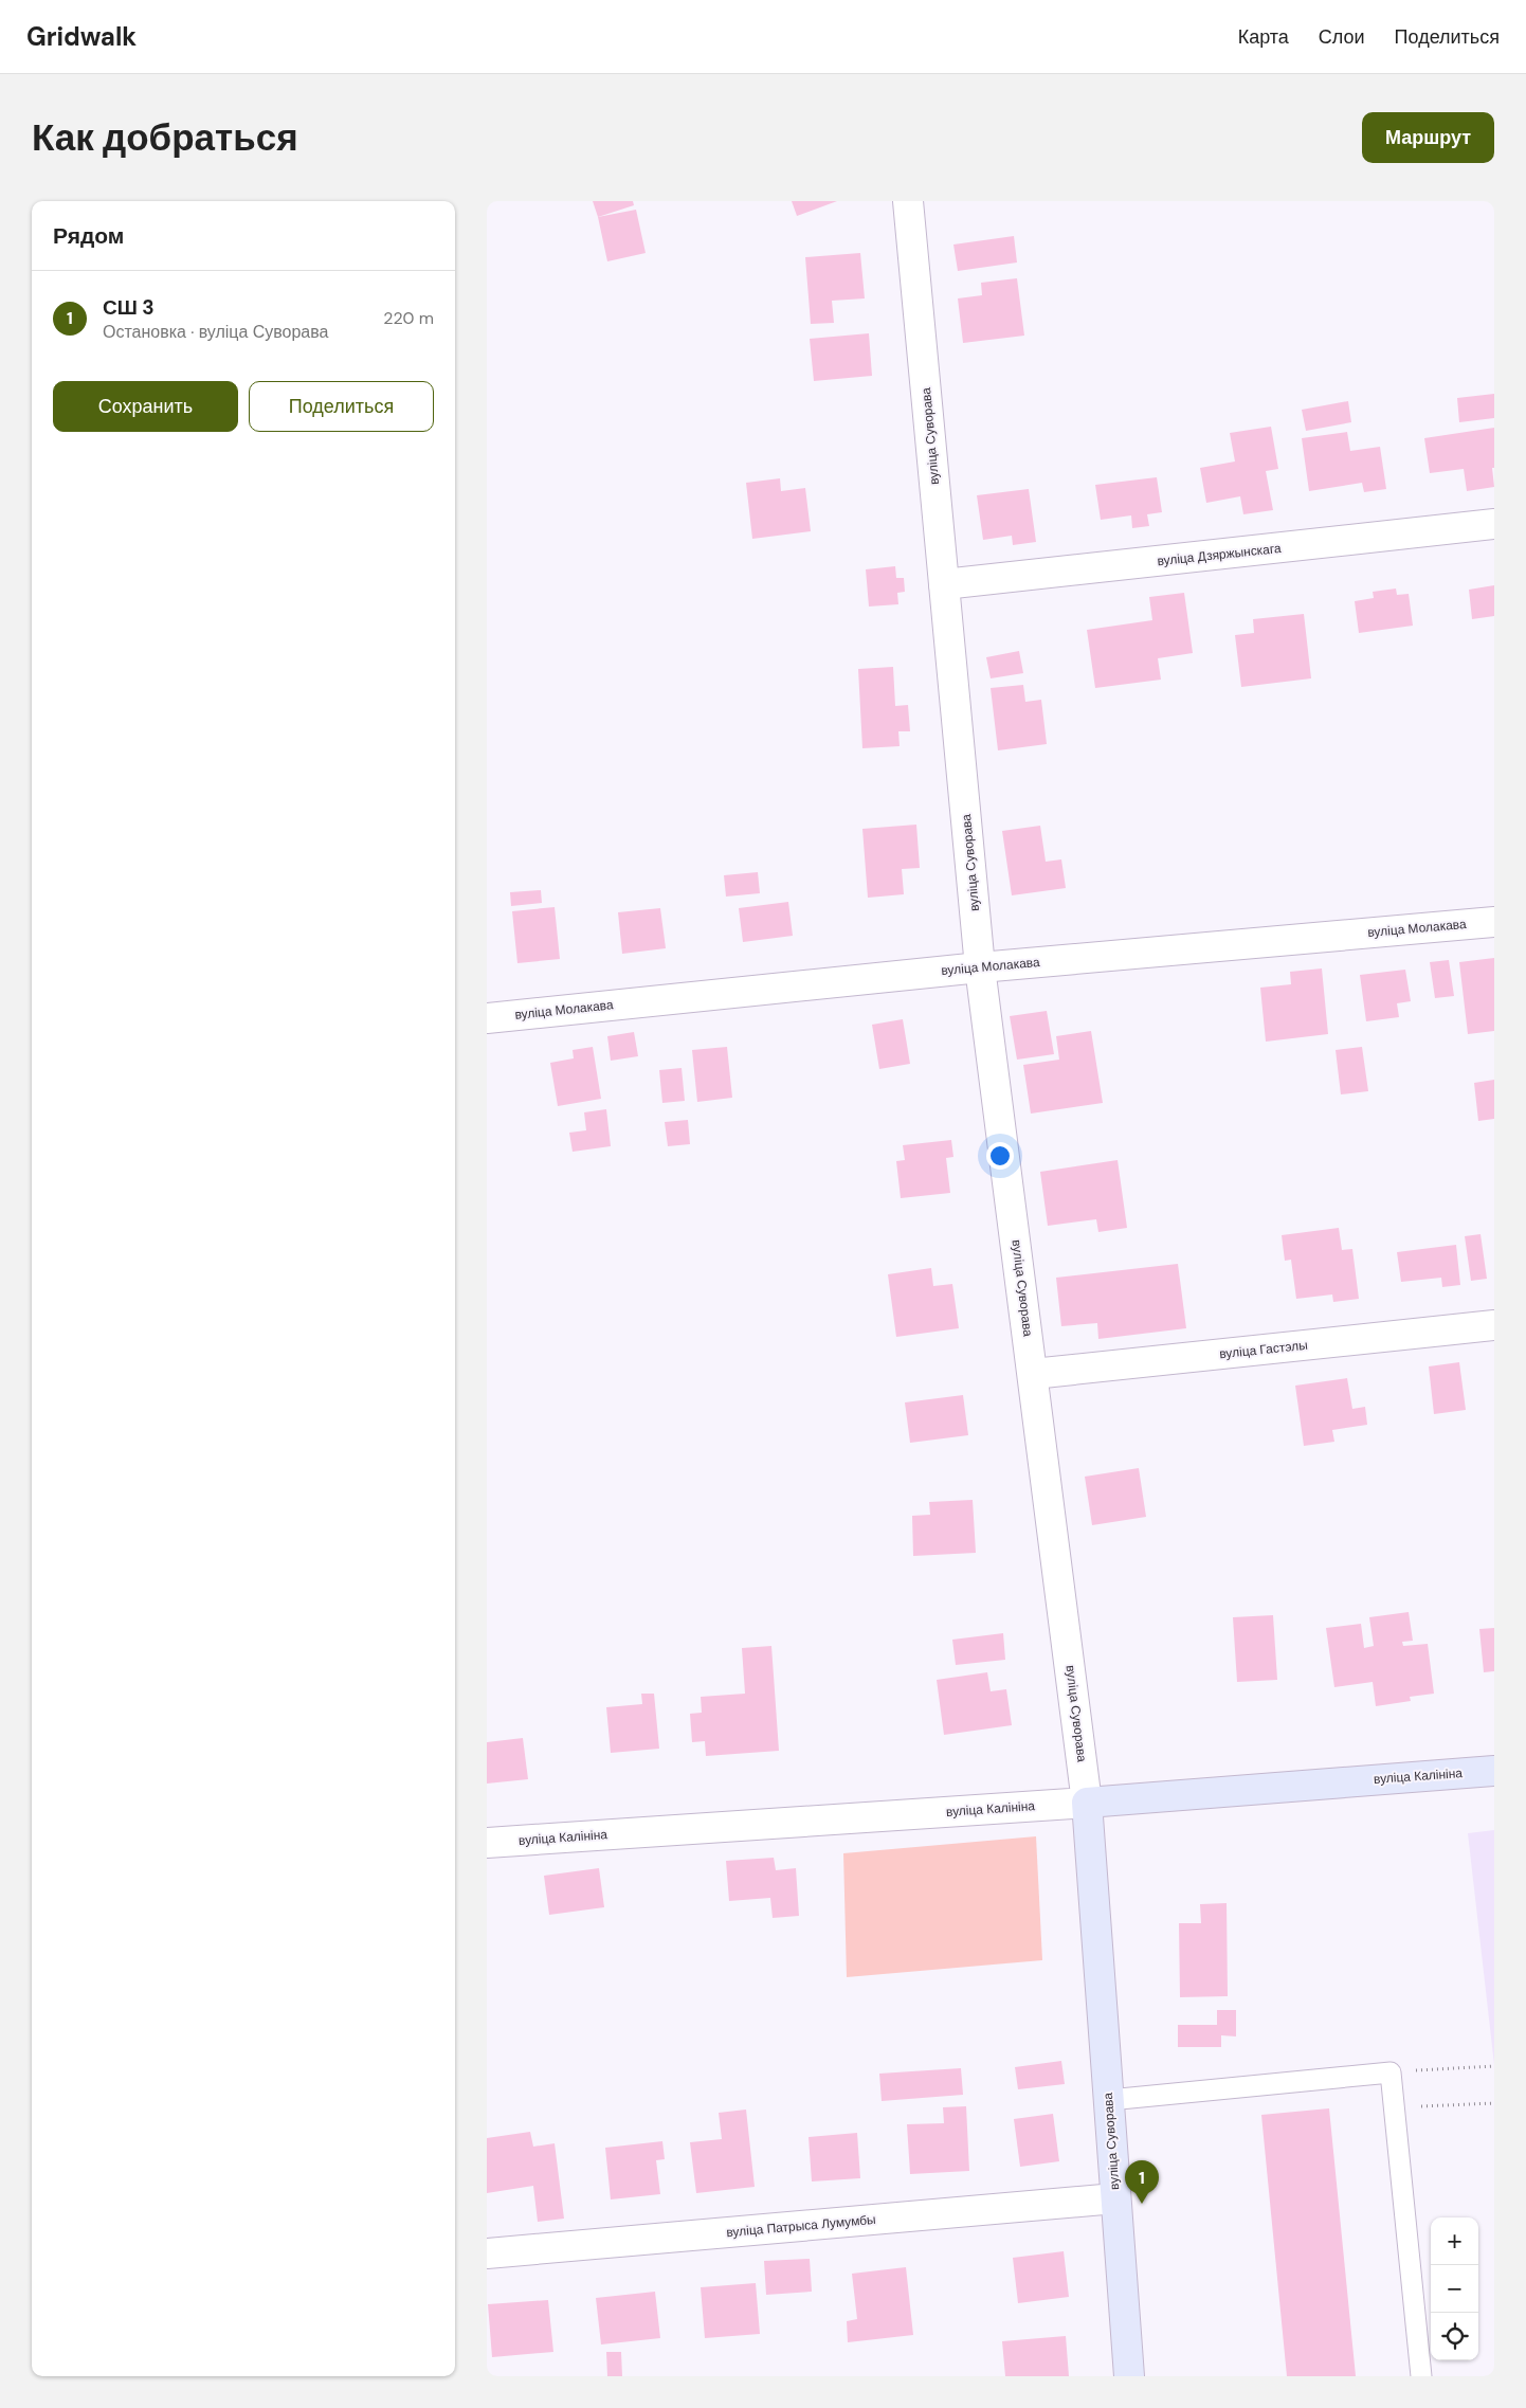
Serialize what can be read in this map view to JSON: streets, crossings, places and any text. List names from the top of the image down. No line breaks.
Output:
{"streets":{"main road":["вуліца Суворава","вуліца Калініна"],"street":["вуліца Дзяржынскага","вуліца Молакава","вуліца Гастэлы","вуліца Патрыса Лумумбы"]},"crossings":[["вуліца Суворава","вуліца Дзяржынскага"],["вуліца Суворава","вуліца Молакава"],["вуліца Суворава","вуліца Гастэлы"],["вуліца Суворава","вуліца Калініна"],["вуліца Суворава","вуліца Патрыса Лумумбы"]],"page":{"header":"Gridwalk","nav":["Карта","Слои","Поделиться"],"buttons":["Маршрут",["Сохранить","Поделиться"]],"title":"Как добраться","heading":"Рядом","list":[{"mark":"1","name":"СШ 3","note":"Остановка · вуліца Суворава","value":"220 m"}],"pins":"1","map_buttons":["+","−"]}}
